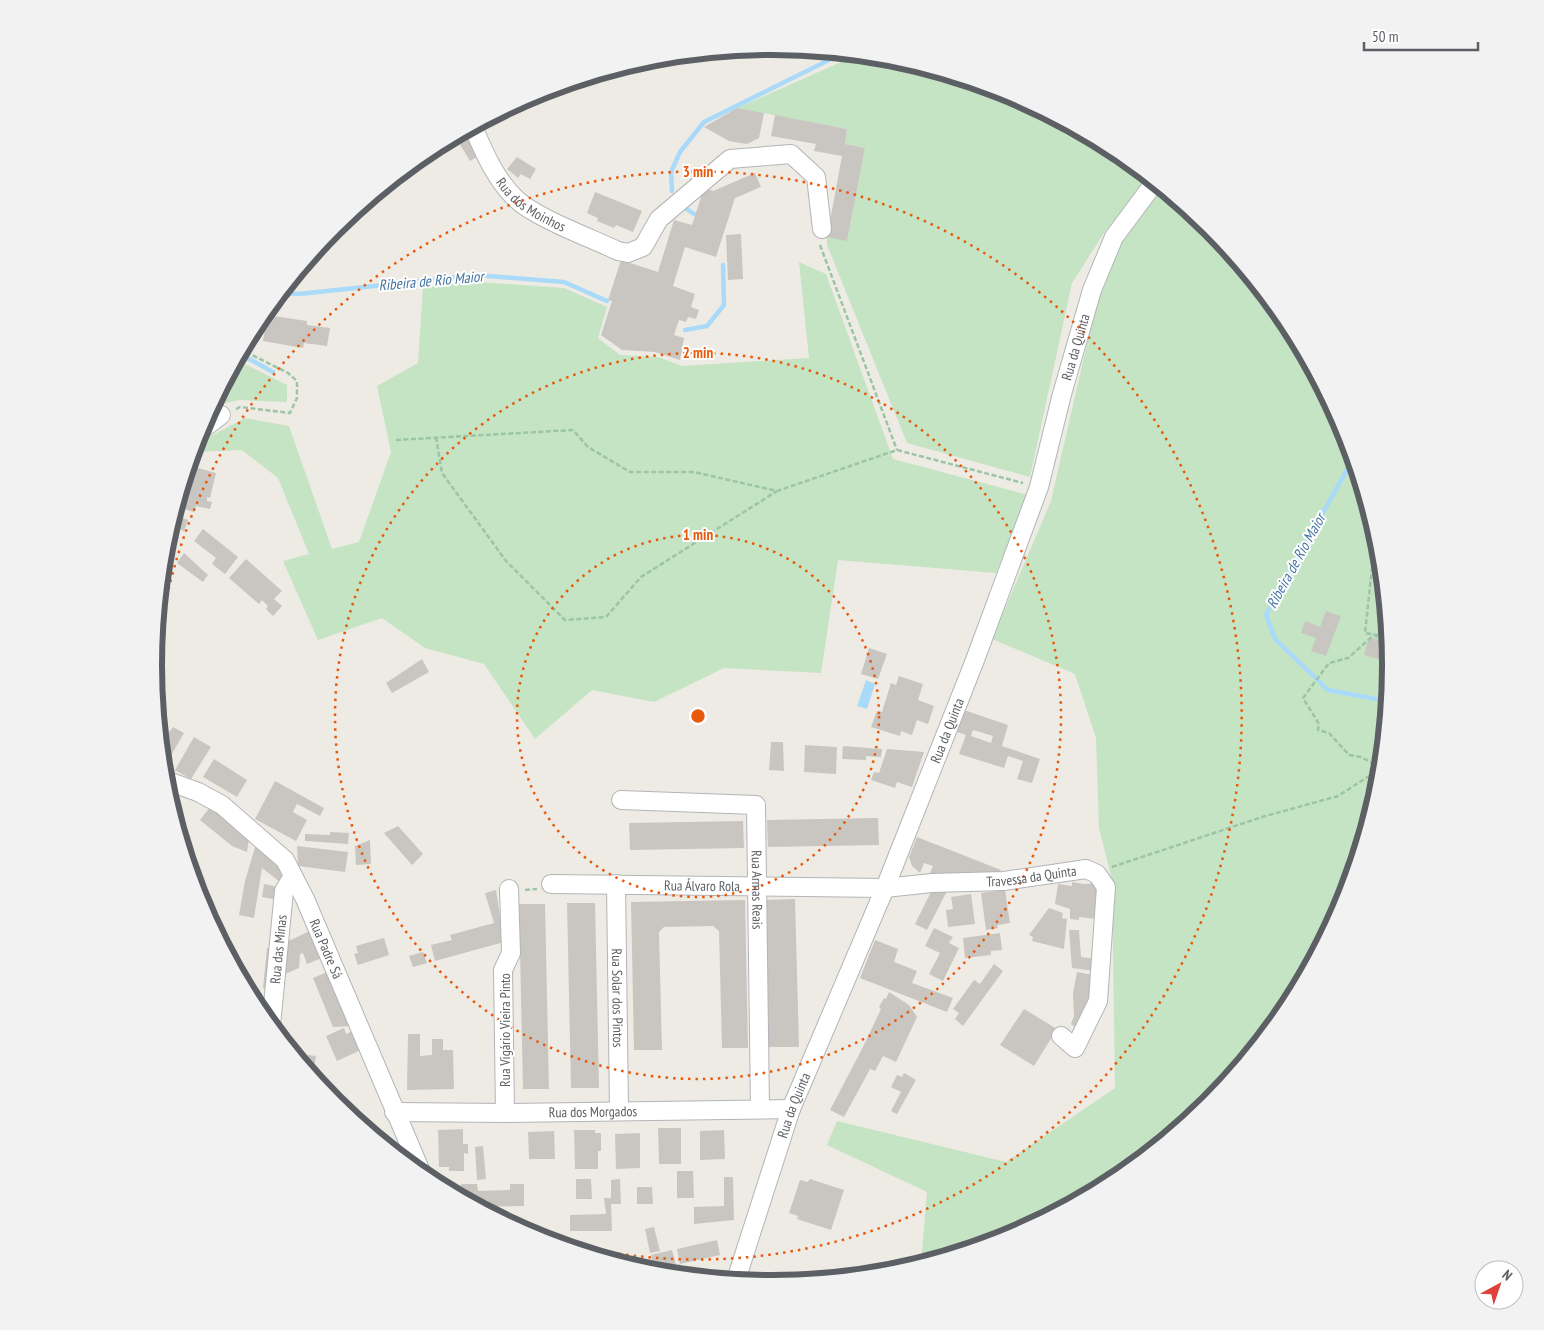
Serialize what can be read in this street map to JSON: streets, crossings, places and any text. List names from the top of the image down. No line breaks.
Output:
{"streets":{"street":["Rua dos Moinhos","Rua da Quinta","Travessa da Quinta","Rua Álvaro Rola","Rua Armas Reais","Rua das Minas","Rua Padre Sá","Rua Solar dos Pintos","Rua Vigário Vieira Pinto","Rua dos Morgados"]},"crossings":[["Rua da Quinta","Travessa da Quinta"],["Rua da Quinta","Rua Álvaro Rola"],["Rua da Quinta","Rua dos Morgados"],["Travessa da Quinta","Rua Álvaro Rola"],["Rua Álvaro Rola","Rua Armas Reais"],["Rua Álvaro Rola","Rua Solar dos Pintos"],["Rua Armas Reais","Rua dos Morgados"],["Rua das Minas","Rua Padre Sá"],["Rua Padre Sá","Rua dos Morgados"],["Rua Solar dos Pintos","Rua dos Morgados"],["Rua Vigário Vieira Pinto","Rua dos Morgados"]],"water":["Ribeira de Rio Maior"],"scale_bar":"50 m","north":"top right","rings":["3 min","2 min","1 min"]}
